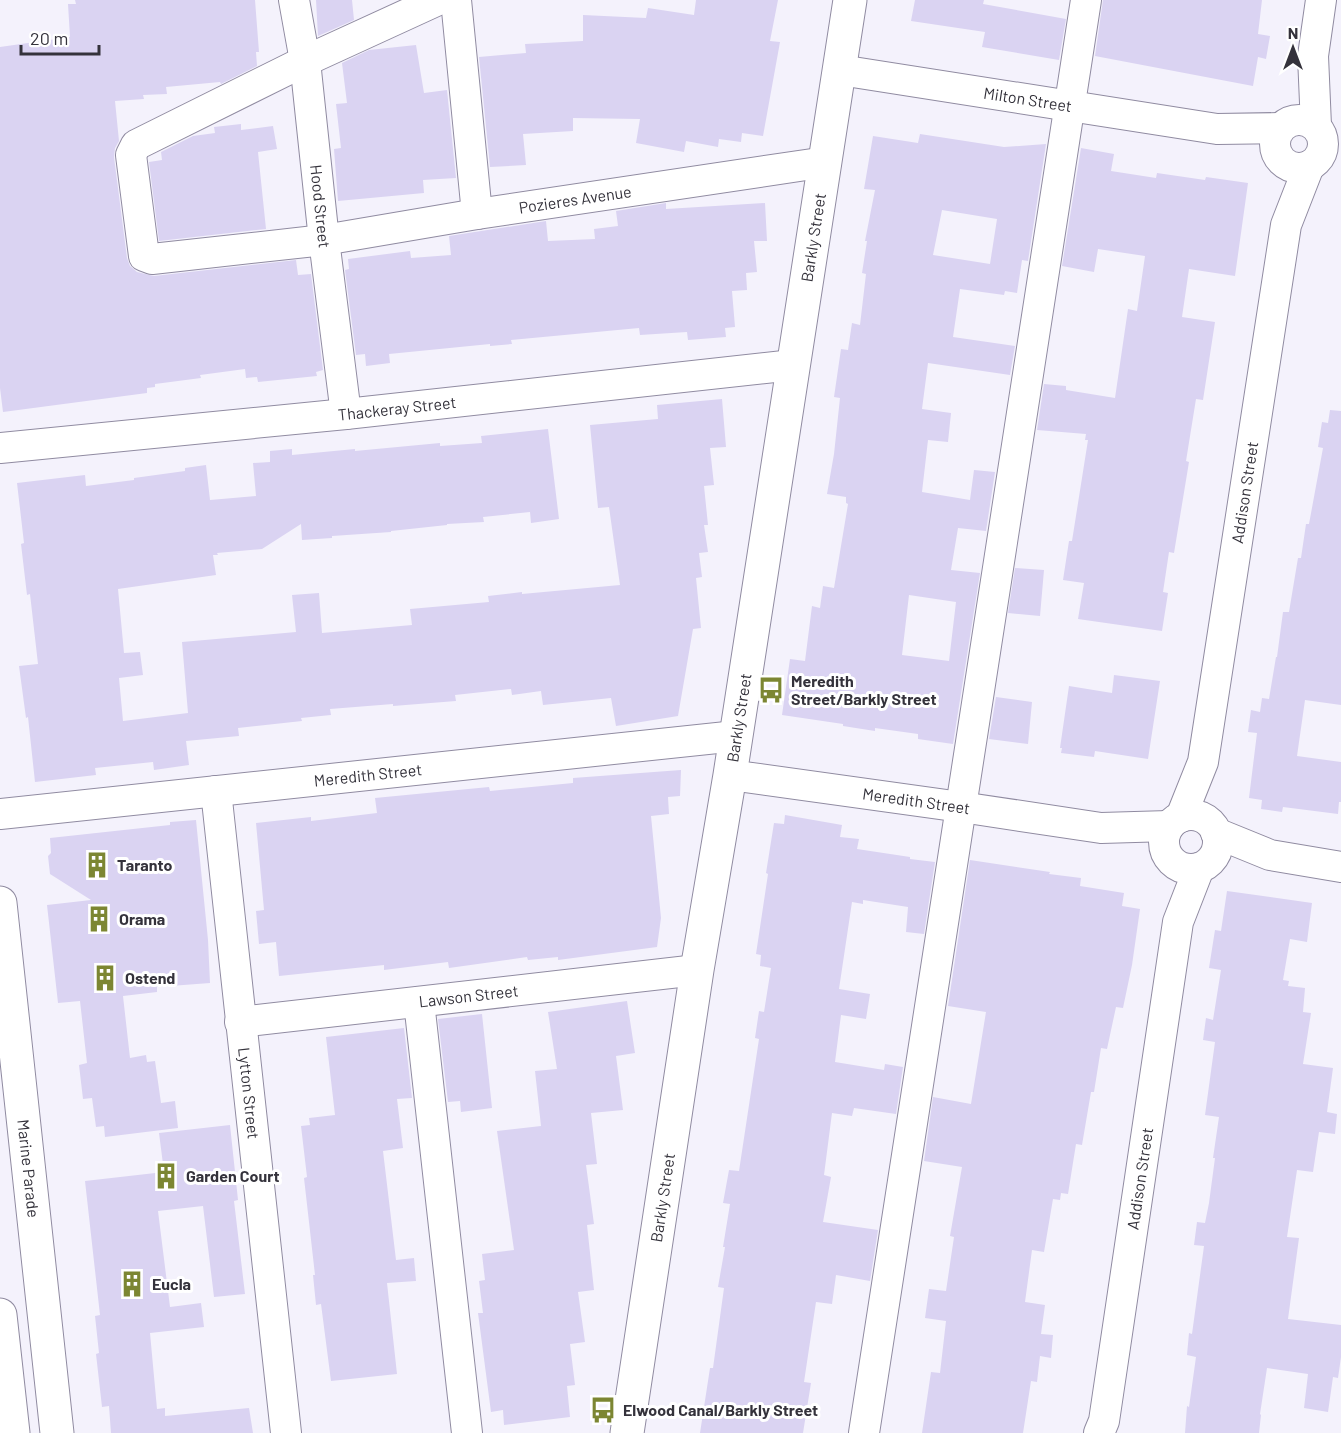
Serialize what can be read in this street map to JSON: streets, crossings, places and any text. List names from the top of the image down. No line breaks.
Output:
{"streets":{"main road":["Barkly Street","Marine Parade"],"street":["Milton Street","Pozieres Avenue","Hood Street","Thackeray Street","Addison Street","Meredith Street","Lawson Street","Lytton Street"]},"crossings":[["Milton Street","Barkly Street"],["Milton Street","Addison Street"],["Pozieres Avenue","Hood Street"],["Pozieres Avenue","Barkly Street"],["Hood Street","Thackeray Street"],["Barkly Street","Thackeray Street"],["Barkly Street","Meredith Street"],["Barkly Street","Lawson Street"],["Addison Street","Meredith Street"],["Meredith Street","Lytton Street"],["Lawson Street","Lytton Street"]],"places":{"bus stop":["Meredith Street/Barkly Street","Elwood Canal/Barkly Street"],"building":["Taranto","Orama","Ostend","Garden Court","Eucla"]},"scale_bar":"20 m","north":"top"}
